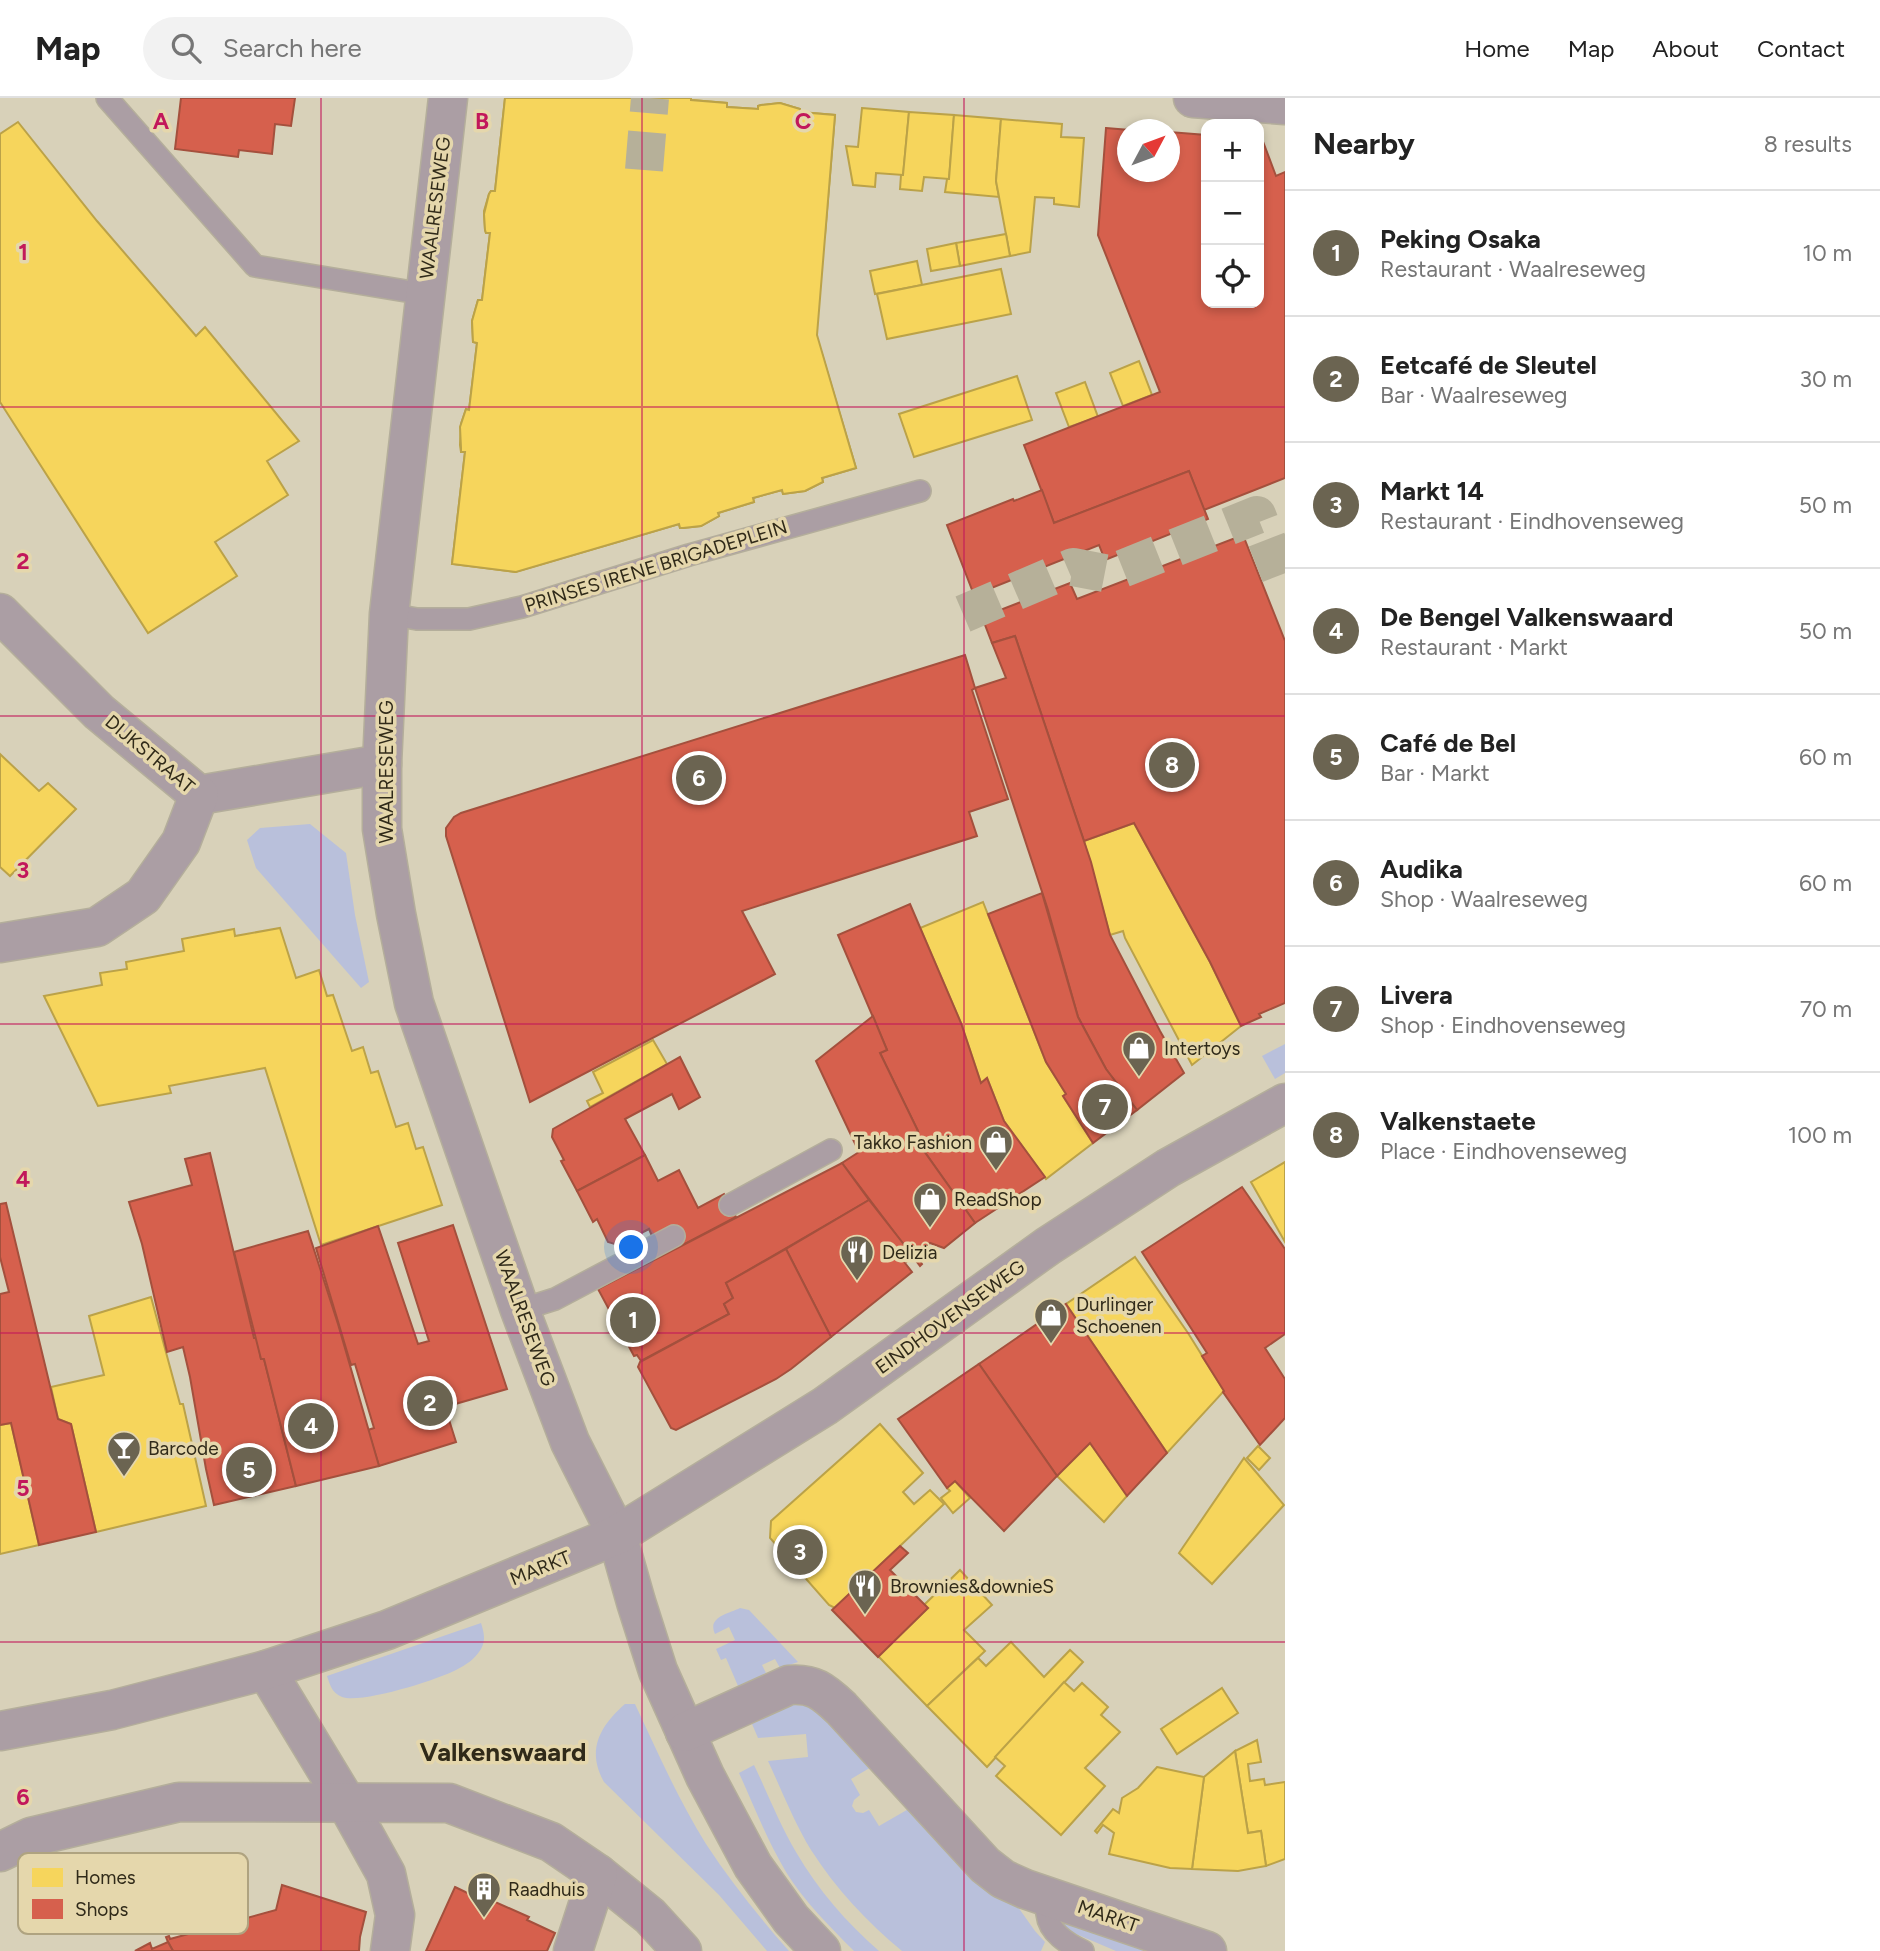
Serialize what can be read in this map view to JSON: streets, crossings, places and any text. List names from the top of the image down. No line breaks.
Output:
{"streets":{"street":["WAALRESEWEG","DIJKSTRAAT","EINDHOVENSEWEG","MARKT"],"lane":["PRINSES IRENE BRIGADEPLEIN"]},"crossings":[["WAALRESEWEG","PRINSES IRENE BRIGADEPLEIN"],["WAALRESEWEG","DIJKSTRAAT"],["WAALRESEWEG","EINDHOVENSEWEG"],["WAALRESEWEG","MARKT"],["EINDHOVENSEWEG","MARKT"]],"districts":["Valkenswaard"],"places":{"shop":["Intertoys","Takko Fashion","ReadShop","Durlinger Schoenen"],"restaurant":["Delizia","Brownies&downieS"],"bar":["Barcode"],"building":["Raadhuis"]},"legend":["Homes","Shops"],"north":"top right","page":{"header":"Map","search":"Search here","nav":["Home","Map","About","Contact"],"heading":["Nearby","8 results"],"map_buttons":["+","−"],"list":[{"mark":"1","name":"Peking Osaka","note":"Restaurant · Waalreseweg","value":"10 m"},{"mark":"2","name":"Eetcafé de Sleutel","note":"Bar · Waalreseweg","value":"30 m"},{"mark":"3","name":"Markt 14","note":"Restaurant · Eindhovenseweg","value":"50 m"},{"mark":"4","name":"De Bengel Valkenswaard","note":"Restaurant · Markt","value":"50 m"},{"mark":"5","name":"Café de Bel","note":"Bar · Markt","value":"60 m"},{"mark":"6","name":"Audika","note":"Shop · Waalreseweg","value":"60 m"},{"mark":"7","name":"Livera","note":"Shop · Eindhovenseweg","value":"70 m"},{"mark":"8","name":"Valkenstaete","note":"Place · Eindhovenseweg","value":"100 m"}],"pins":["8","6","7","1","2","4","5","3"]},"grid":{"columns":["A","B","C"],"rows":["1","2","3","4","5","6"]}}
